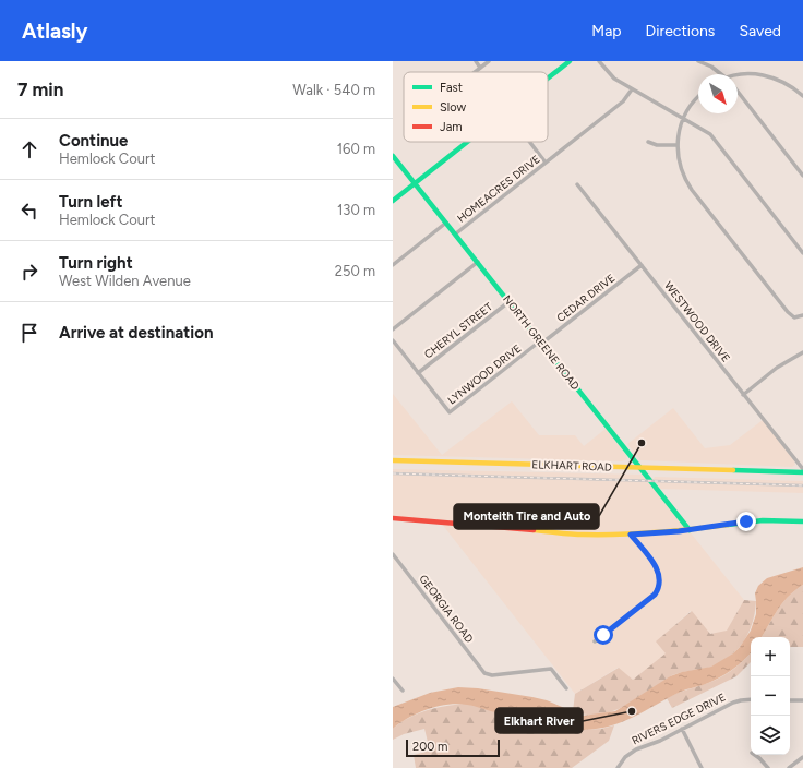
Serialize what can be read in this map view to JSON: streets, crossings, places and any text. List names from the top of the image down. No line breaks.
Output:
{"streets":{"main road":["NORTH GREENE ROAD","ELKHART ROAD"],"street":["HOMEACRES DRIVE","CEDAR DRIVE","WESTWOOD DRIVE","CHERYL STREET","LYNWOOD DRIVE","GEORGIA ROAD","RIVERS EDGE DRIVE"]},"crossings":[["HOMEACRES DRIVE","NORTH GREENE ROAD"],["CEDAR DRIVE","WESTWOOD DRIVE"],["CEDAR DRIVE","NORTH GREENE ROAD"],["CEDAR DRIVE","LYNWOOD DRIVE"],["WESTWOOD DRIVE","ELKHART ROAD"],["CHERYL STREET","NORTH GREENE ROAD"],["CHERYL STREET","LYNWOOD DRIVE"],["NORTH GREENE ROAD","LYNWOOD DRIVE"],["NORTH GREENE ROAD","ELKHART ROAD"]],"places":["Monteith Tire and Auto","Elkhart River"],"legend":["Fast","Slow","Jam"],"scale_bar":"200 m","north":"bottom right","page":{"header":"Atlasly","nav":["Map","Directions","Saved"],"heading":["7 min","Walk · 540 m"],"list":[["Continue","Hemlock Court","160 m"],["Turn left","Hemlock Court","130 m"],["Turn right","West Wilden Avenue","250 m"],"Arrive at destination"],"map_buttons":["+","−"],"scale":"200 m"}}
